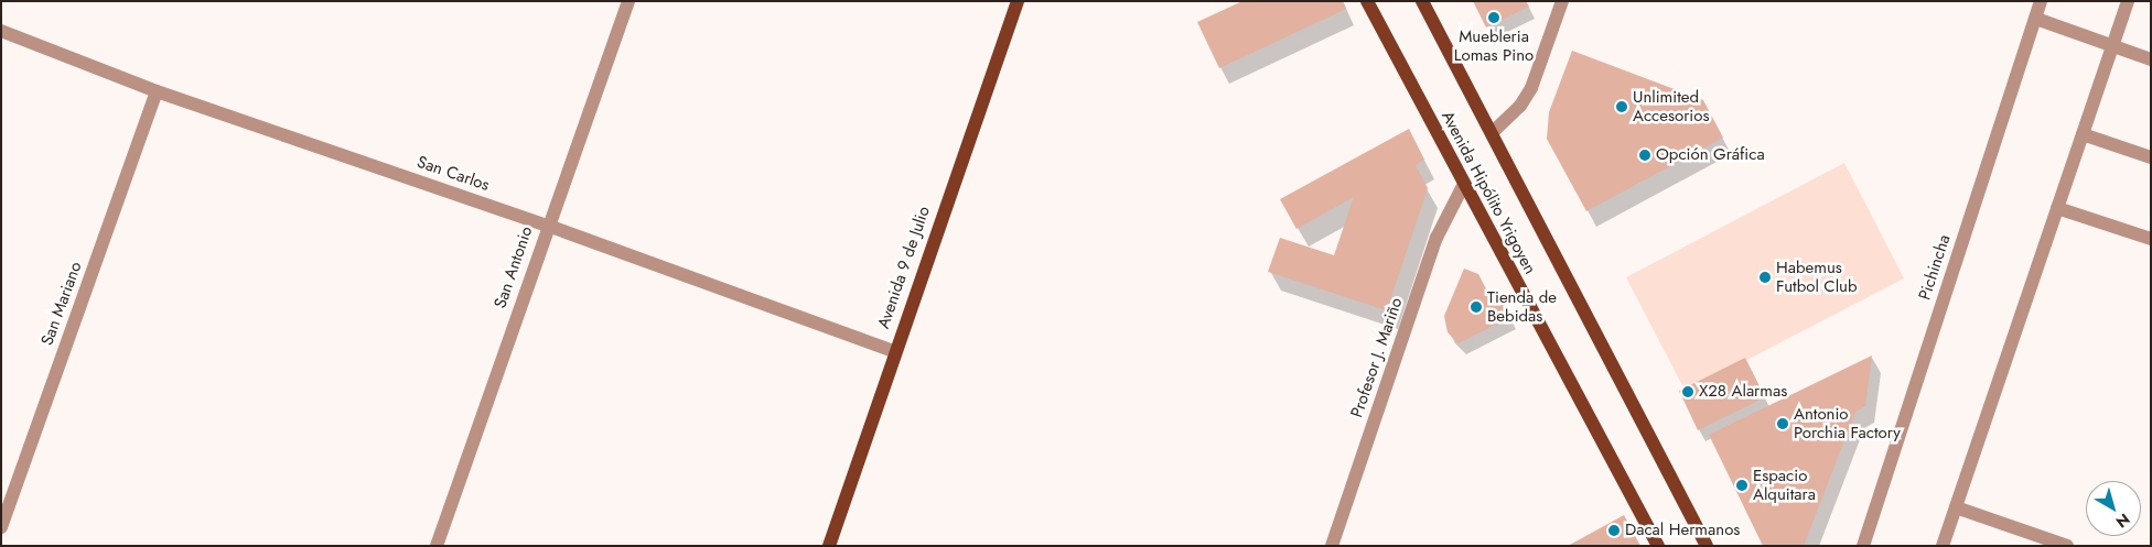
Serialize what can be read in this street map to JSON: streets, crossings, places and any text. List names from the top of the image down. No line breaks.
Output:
{"streets":{"main road":["Avenida Hipólito Yrigoyen","Avenida 9 de Julio"],"street":["San Carlos","San Antonio","Pichincha","San Mariano","Profesor J. Mariño"]},"crossings":[["San Carlos","San Antonio"],["San Carlos","Avenida 9 de Julio"],["San Carlos","San Mariano"],["Avenida Hipólito Yrigoyen","Profesor J. Mariño"]],"places":["Muebleria Lomas Pino","Unlimited Accesorios","Opción Gráfica","Habemus Futbol Club","Tienda de Bebidas","X28 Alarmas","Antonio Porchia Factory","Espacio Alquitara","Dacal Hermanos"],"north":"bottom right"}
